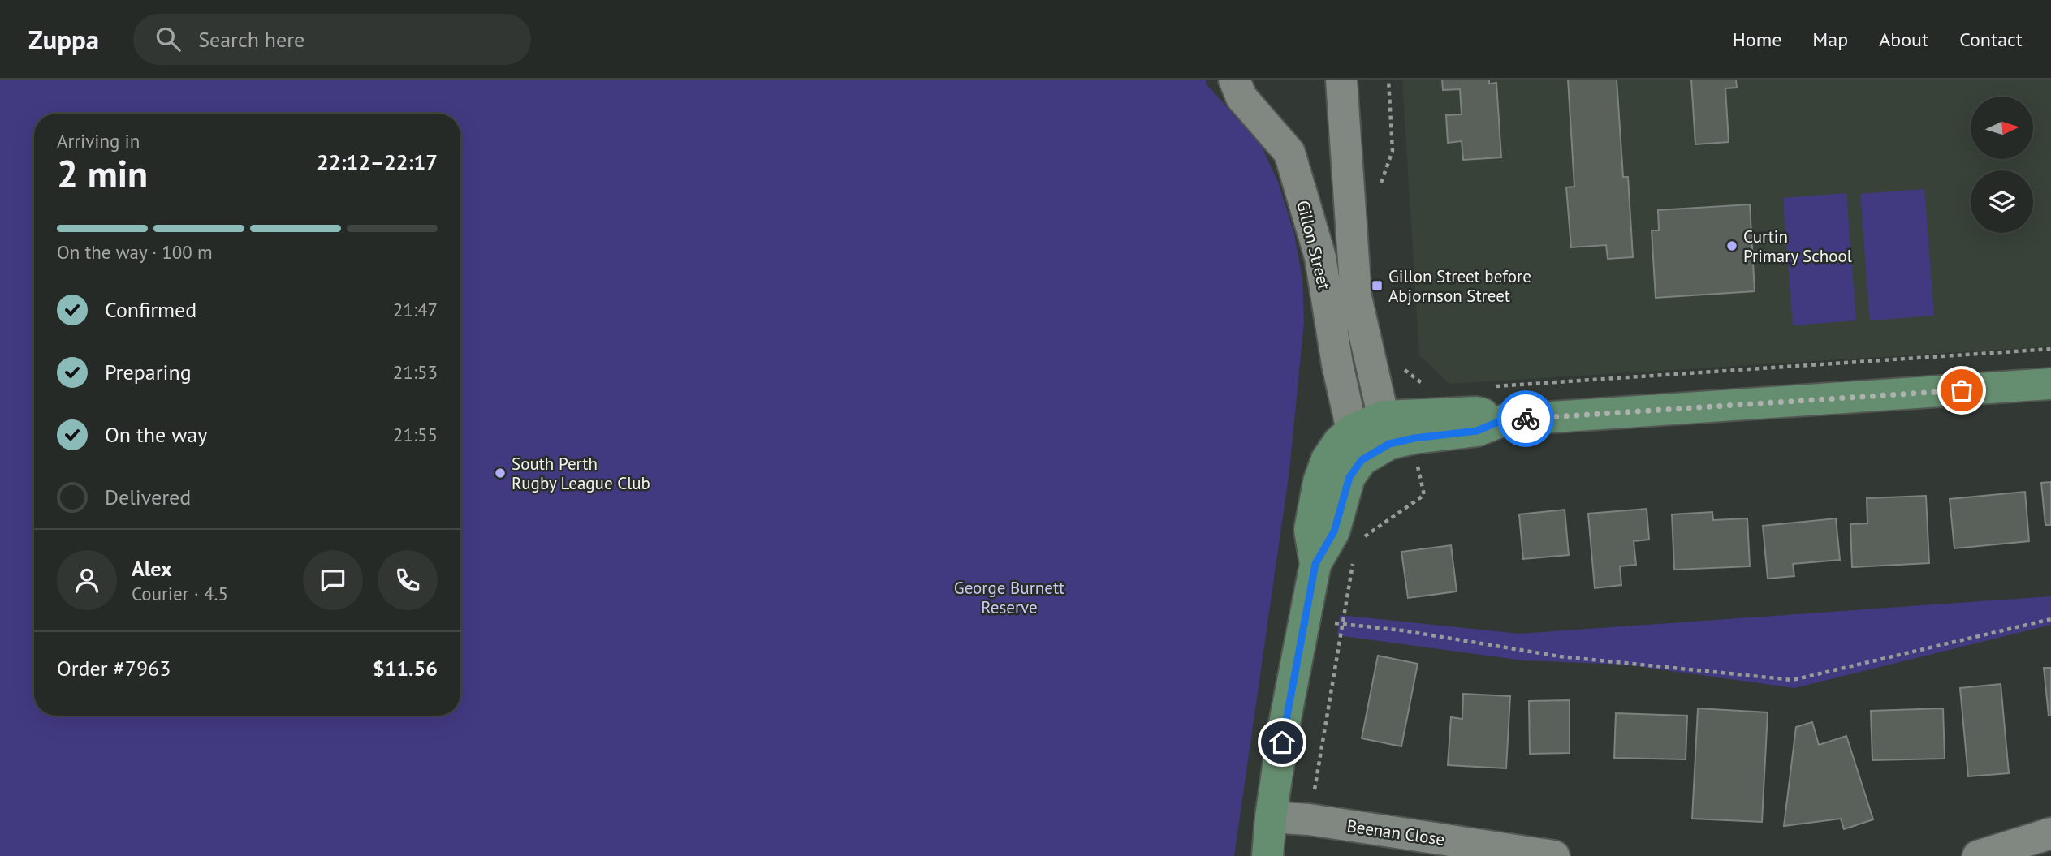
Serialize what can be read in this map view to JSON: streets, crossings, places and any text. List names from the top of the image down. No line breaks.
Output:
{"streets":{"street":["Gillon Street","Beenan Close"]},"parks":["George Burnett Reserve"],"places":{"other":["Curtin Primary School","South Perth Rugby League Club"],"transit":["Gillon Street before Abjornson Street"]},"north":"right","page":{"header":"Zuppa","search":"Search here","nav":["Home","Map","About","Contact"],"heading":["2 min","Arriving in","22:12–22:17"],"panel":["Alex","Courier · 4.5","Order #7963","$11.56"],"bar":"On the way · 100 m","list":[["Confirmed","21:47"],["Preparing","21:53"],["On the way","21:55"],"Delivered"]}}
